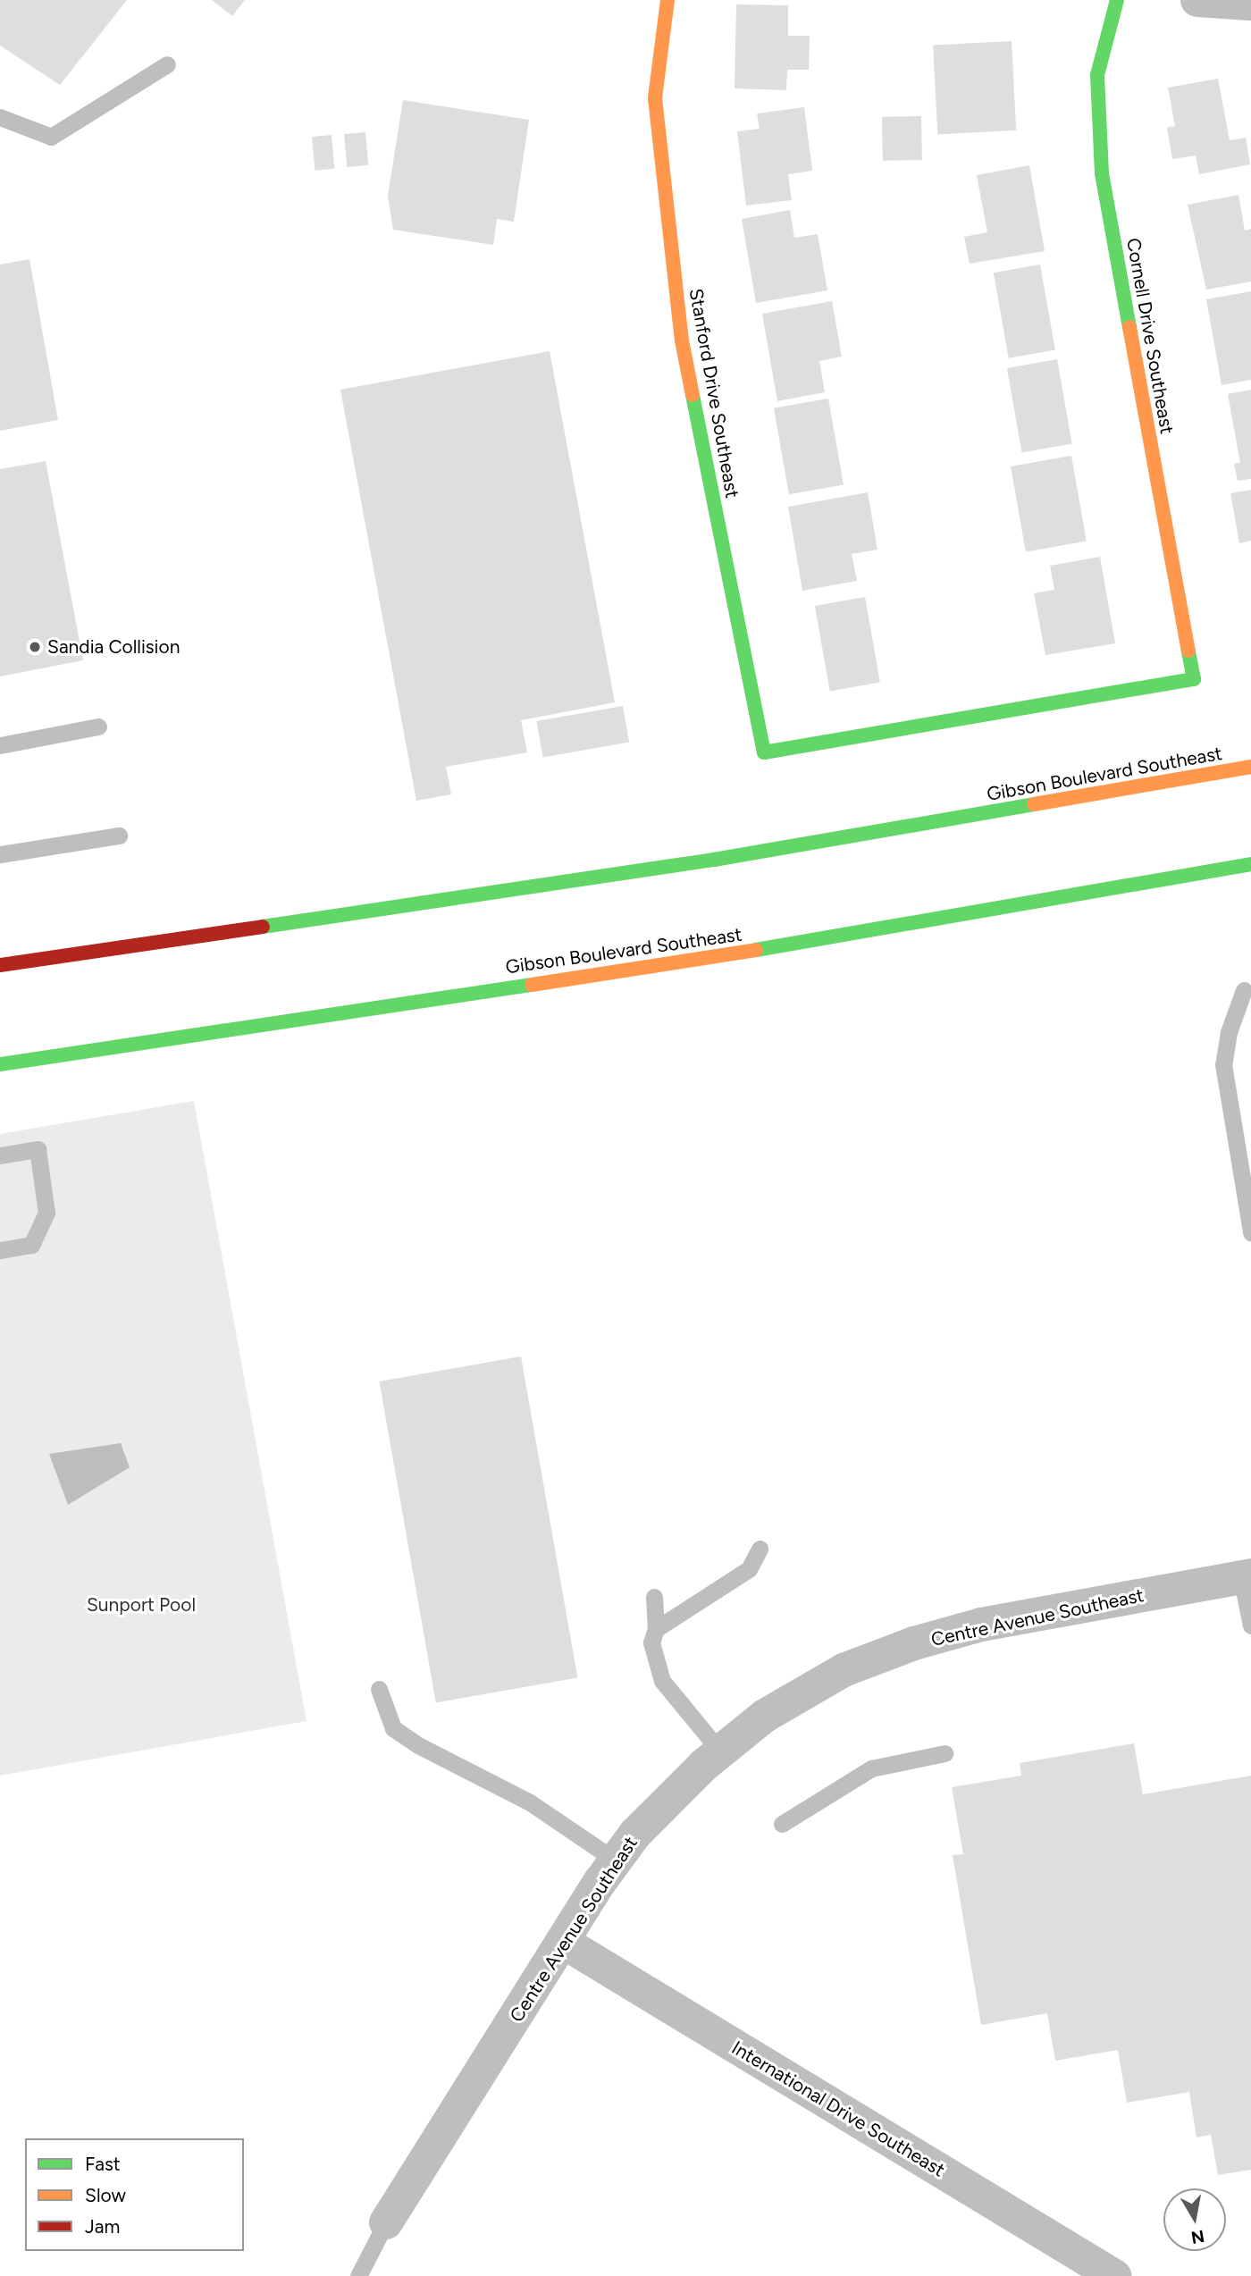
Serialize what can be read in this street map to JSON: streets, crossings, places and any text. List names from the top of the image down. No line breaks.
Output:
{"streets":{"main road":["Cornell Drive Southeast","Stanford Drive Southeast","Gibson Boulevard Southeast"],"street":["Centre Avenue Southeast","International Drive Southeast"]},"crossings":[["Cornell Drive Southeast","Stanford Drive Southeast"],["Centre Avenue Southeast","International Drive Southeast"]],"parks":["Sunport Pool"],"places":["Sandia Collision"],"legend":["Fast","Slow","Jam"],"north":"bottom"}
